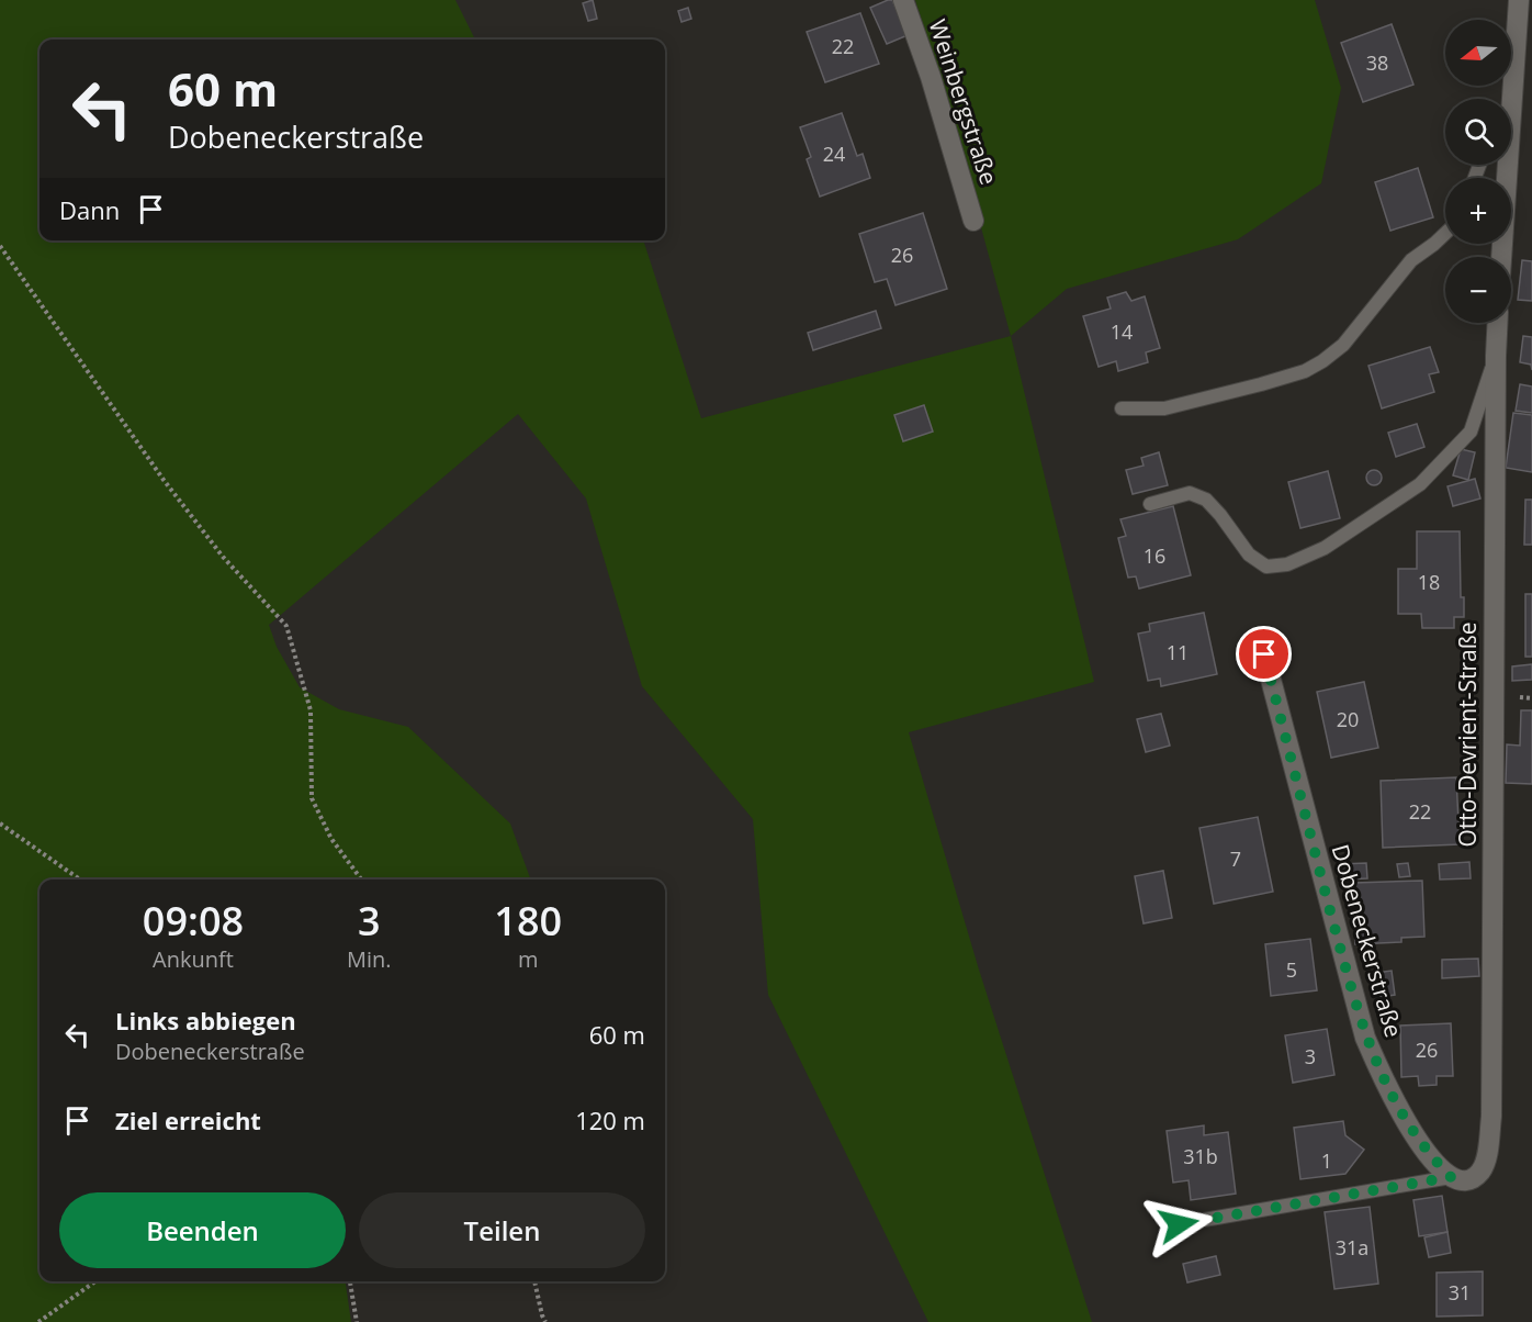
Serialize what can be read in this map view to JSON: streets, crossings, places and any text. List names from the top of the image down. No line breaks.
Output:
{"streets":{"street":["Weinbergstraße","Otto-Devrient-Straße","Dobeneckerstraße"]},"crossings":[["Otto-Devrient-Straße","Dobeneckerstraße"]],"house_numbers":["22","38","24","26","14","16","18","11","20","22","7","5","26","3","31b","1","31a","31"],"north":"left","page":{"map_buttons":["+","−"],"turn":["60 m","Dobeneckerstraße"],"then":"Dann","eta":["09:08","Ankunft","3","Min.","180","m"],"list":[{"name":"Links abbiegen","note":"Dobeneckerstraße","value":"60 m"},{"name":"Ziel erreicht","value":"120 m"}],"buttons":["Beenden","Teilen"]}}
